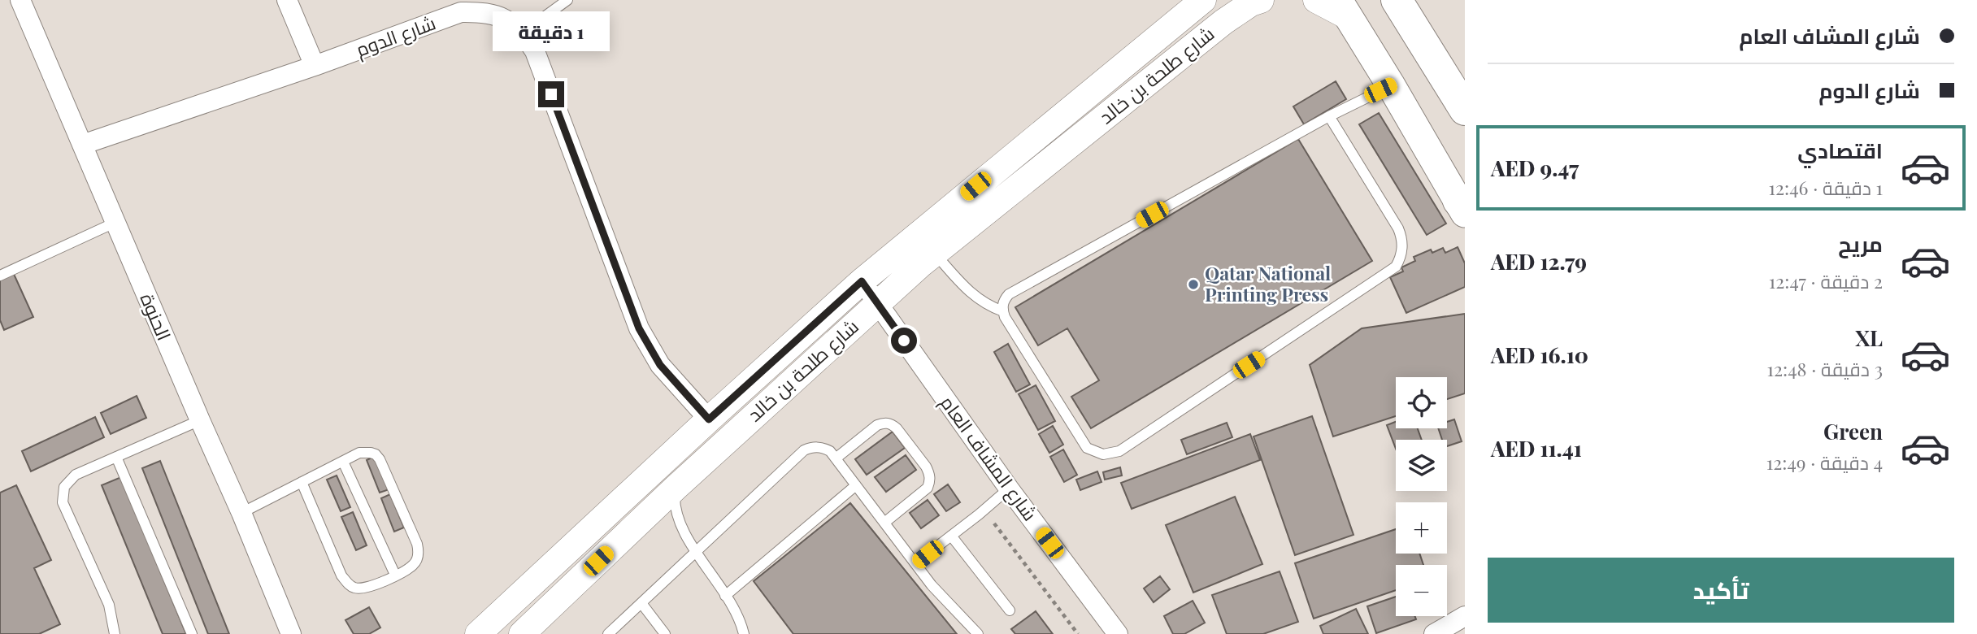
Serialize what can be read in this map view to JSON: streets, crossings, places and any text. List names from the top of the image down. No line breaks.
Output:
{"streets":{"street":["شارع الدوم","شارع طلحة بن خالد","الحنوة","شارع المشاف العام"]},"crossings":[["شارع الدوم","شارع طلحة بن خالد"],["شارع الدوم","الحنوة"],["شارع طلحة بن خالد","شارع المشاف العام"]],"places":["Qatar National Printing Press"],"page":{"banner":["شارع المشاف العام","شارع الدوم"],"bubble":"1 دقيقة","list":[{"name":"اقتصادي","note":"1 دقيقة · 12:46","value":"AED 9.47"},{"name":"مريح","note":"2 دقيقة · 12:47","value":"AED 12.79"},{"name":"XL","note":"3 دقيقة · 12:48","value":"AED 16.10"},{"name":"Green","note":"4 دقيقة · 12:49","value":"AED 11.41"}],"map_buttons":["+","−"],"buttons":"تأكيد"}}
